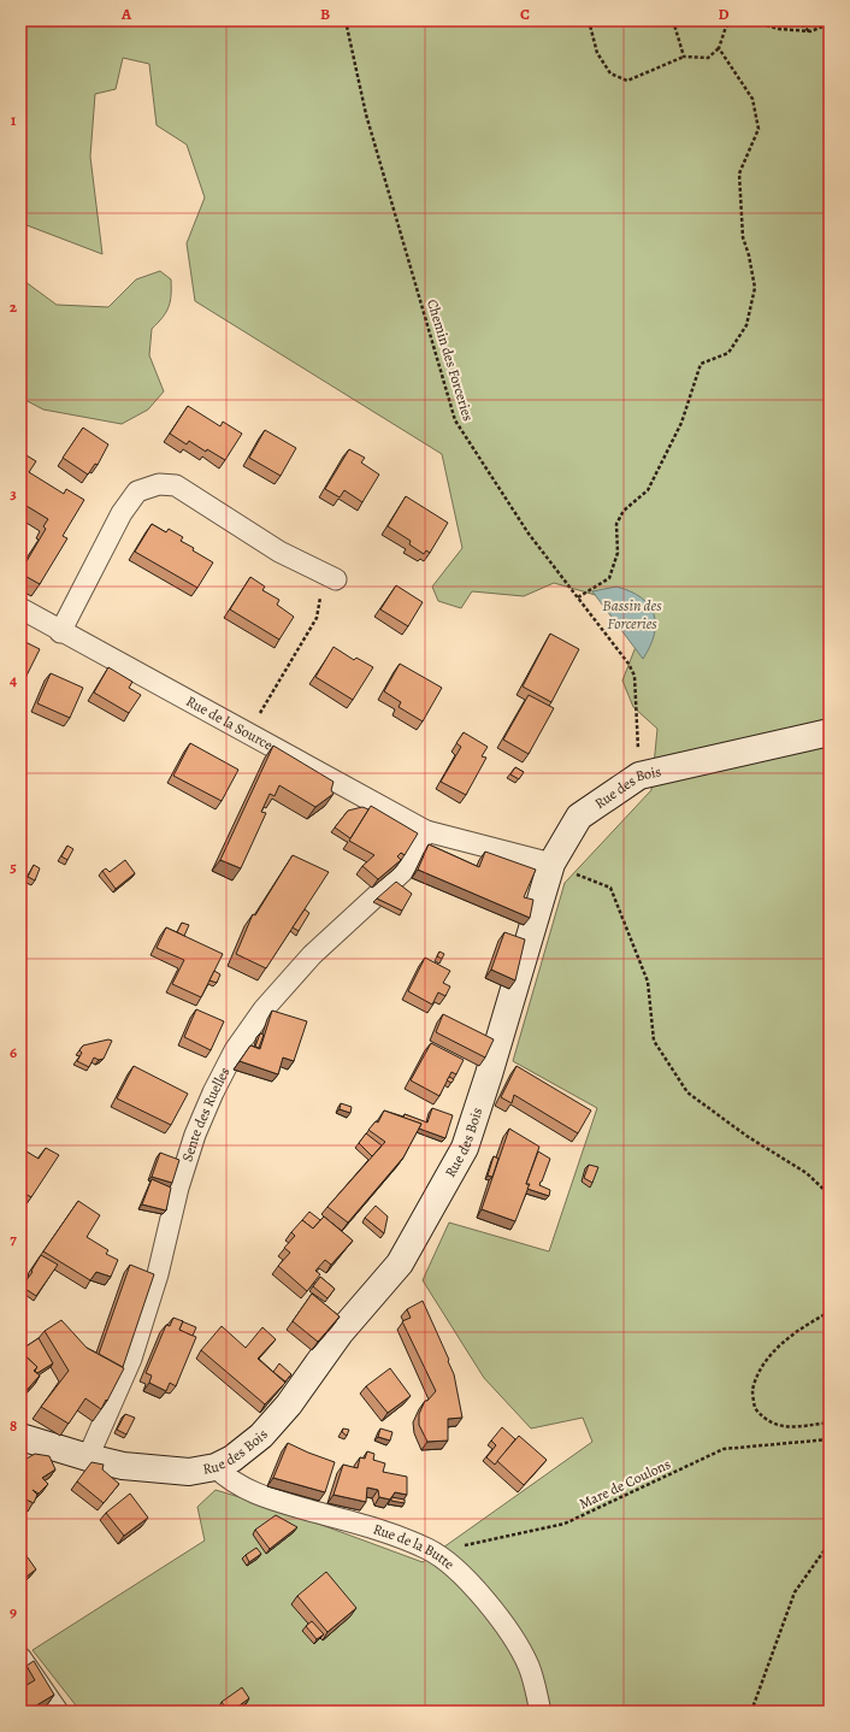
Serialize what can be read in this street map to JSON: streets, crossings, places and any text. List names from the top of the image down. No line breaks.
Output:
{"streets":{"street":["Rue de la Source","Rue des Bois","Sente des Ruelles","Rue de la Butte"],"path":["Chemin des Forceries","Mare de Coulons"]},"crossings":[["Chemin des Forceries","Rue des Bois"],["Rue de la Source","Rue des Bois"],["Rue de la Source","Sente des Ruelles"],["Rue des Bois","Sente des Ruelles"],["Rue des Bois","Rue de la Butte"],["Mare de Coulons","Rue de la Butte"]],"water":["Bassin des Forceries"],"grid":{"columns":["A","B","C","D"],"rows":["1","2","3","4","5","6","7","8","9"]}}
